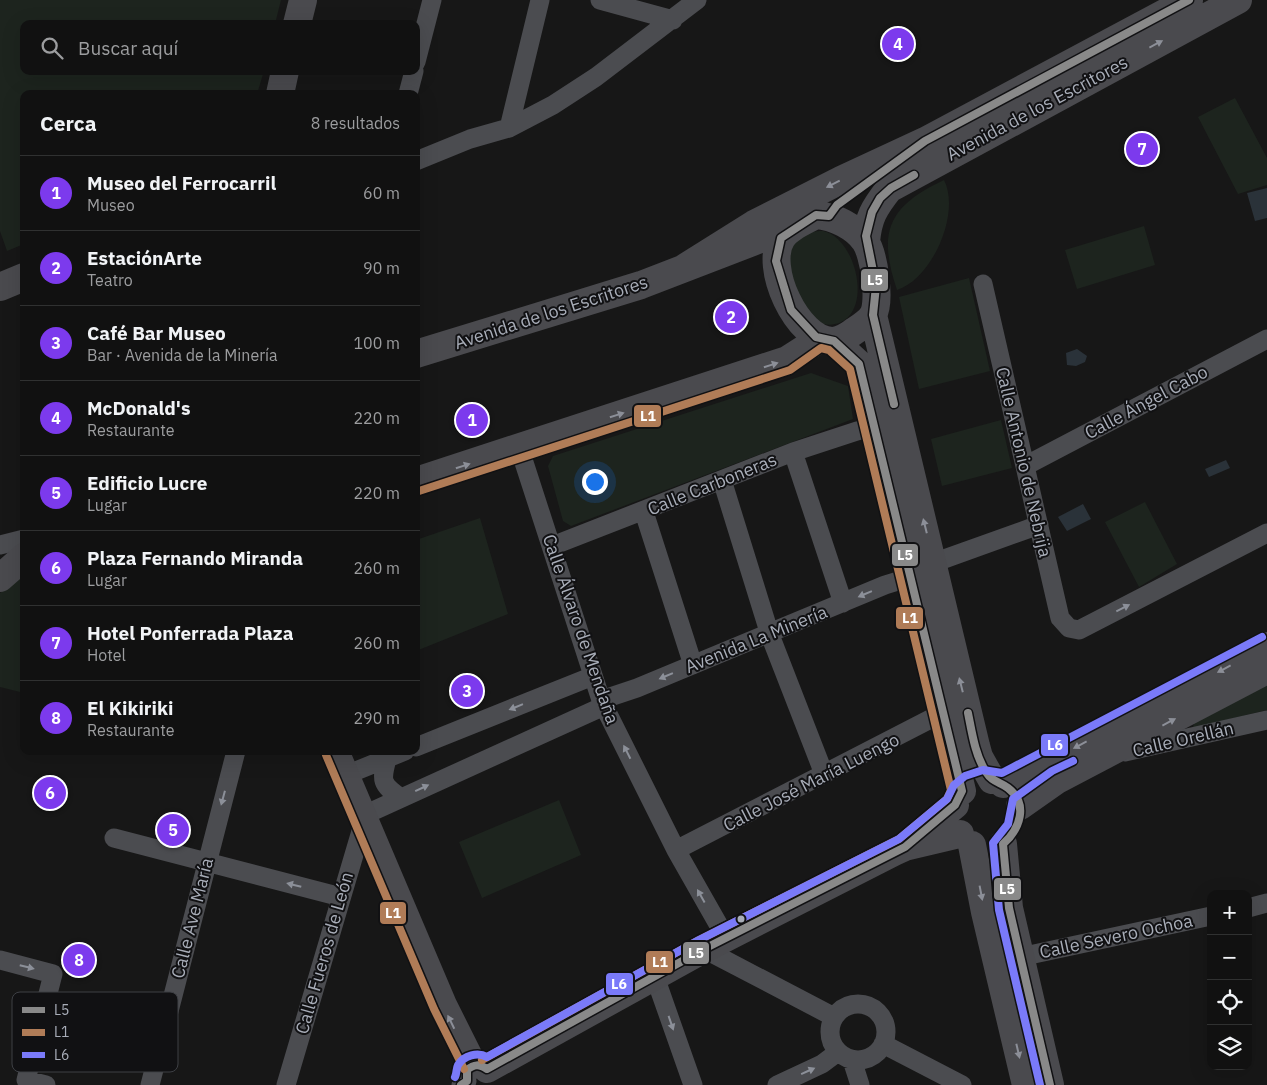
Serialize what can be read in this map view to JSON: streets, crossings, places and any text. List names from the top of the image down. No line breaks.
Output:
{"streets":{"main road":["Avenida de los Escritores"],"street":["Calle Ángel Cabo","Calle Antonio de Nebrija","Calle Carboneras","Calle Álvaro de Mendaña","Avenida La Minería","Calle Orellán","Calle José María Luengo","Calle Ave María","Calle Severo Ochoa","Calle Fueros de León"]},"crossings":[["Calle Ángel Cabo","Calle Antonio de Nebrija"],["Calle Carboneras","Calle Álvaro de Mendaña"],["Calle Álvaro de Mendaña","Avenida La Minería"],["Calle Álvaro de Mendaña","Calle José María Luengo"],["Avenida La Minería","Calle Fueros de León"]],"one_way":["Calle Álvaro de Mendaña","Calle Ave María"],"lines":["transit line L5","transit line L1","transit line L6"],"legend":["L5","L1","L6"],"page":{"search":"Buscar aquí","pins":["4","7","2","1","3","6","5","8"],"heading":["Cerca","8 resultados"],"list":[{"mark":"1","name":"Museo del Ferrocarril","note":"Museo","value":"60 m"},{"mark":"2","name":"EstaciónArte","note":"Teatro","value":"90 m"},{"mark":"3","name":"Café Bar Museo","note":"Bar · Avenida de la Minería","value":"100 m"},{"mark":"4","name":"McDonald's","note":"Restaurante","value":"220 m"},{"mark":"5","name":"Edificio Lucre","note":"Lugar","value":"220 m"},{"mark":"6","name":"Plaza Fernando Miranda","note":"Lugar","value":"260 m"},{"mark":"7","name":"Hotel Ponferrada Plaza","note":"Hotel","value":"260 m"},{"mark":"8","name":"El Kikiriki","note":"Restaurante","value":"290 m"}],"map_buttons":["+","−"]}}
